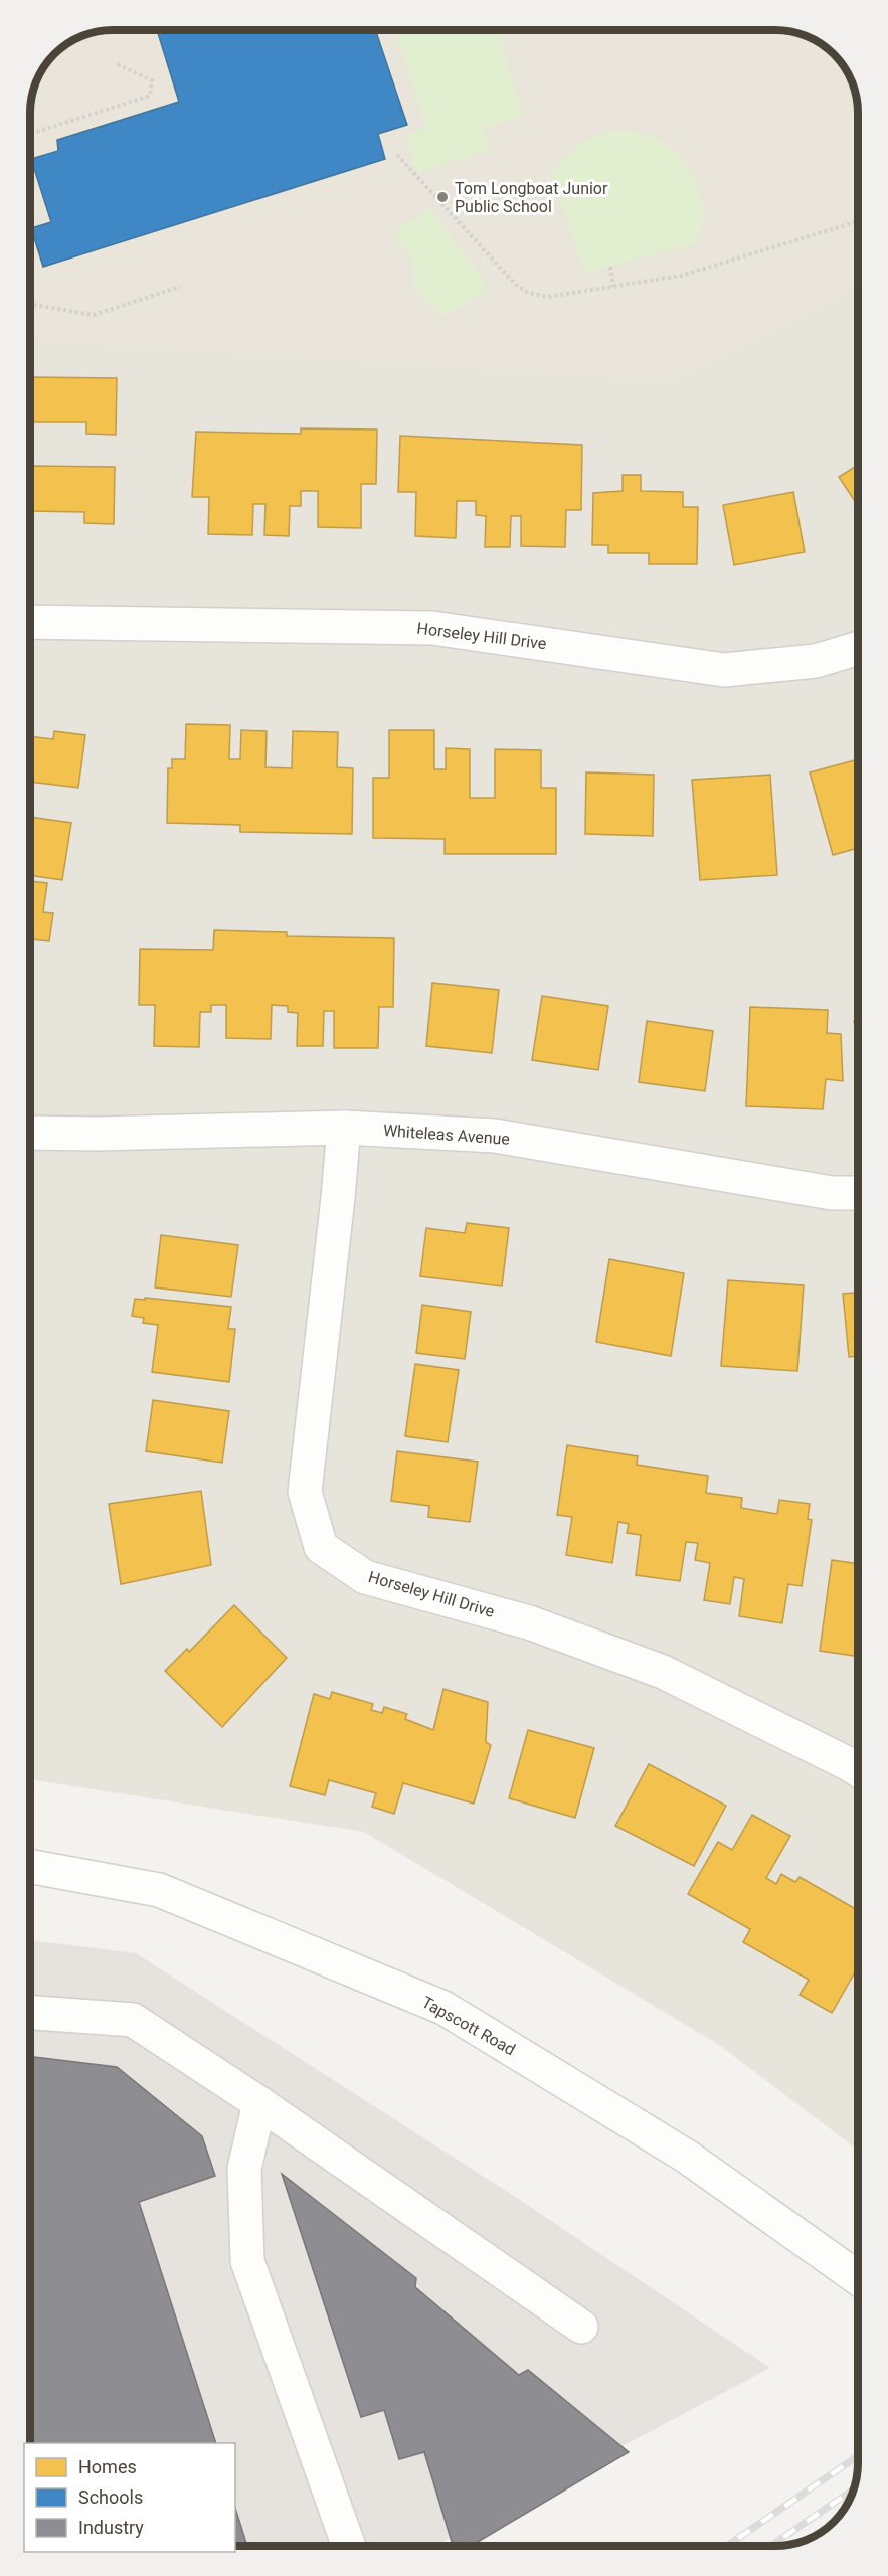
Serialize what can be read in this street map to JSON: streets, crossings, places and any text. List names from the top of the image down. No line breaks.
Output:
{"streets":{"street":["Horseley Hill Drive","Whiteleas Avenue","Tapscott Road"]},"crossings":[["Horseley Hill Drive","Whiteleas Avenue"]],"places":["Tom Longboat Junior Public School"],"legend":["Homes","Schools","Industry"]}
